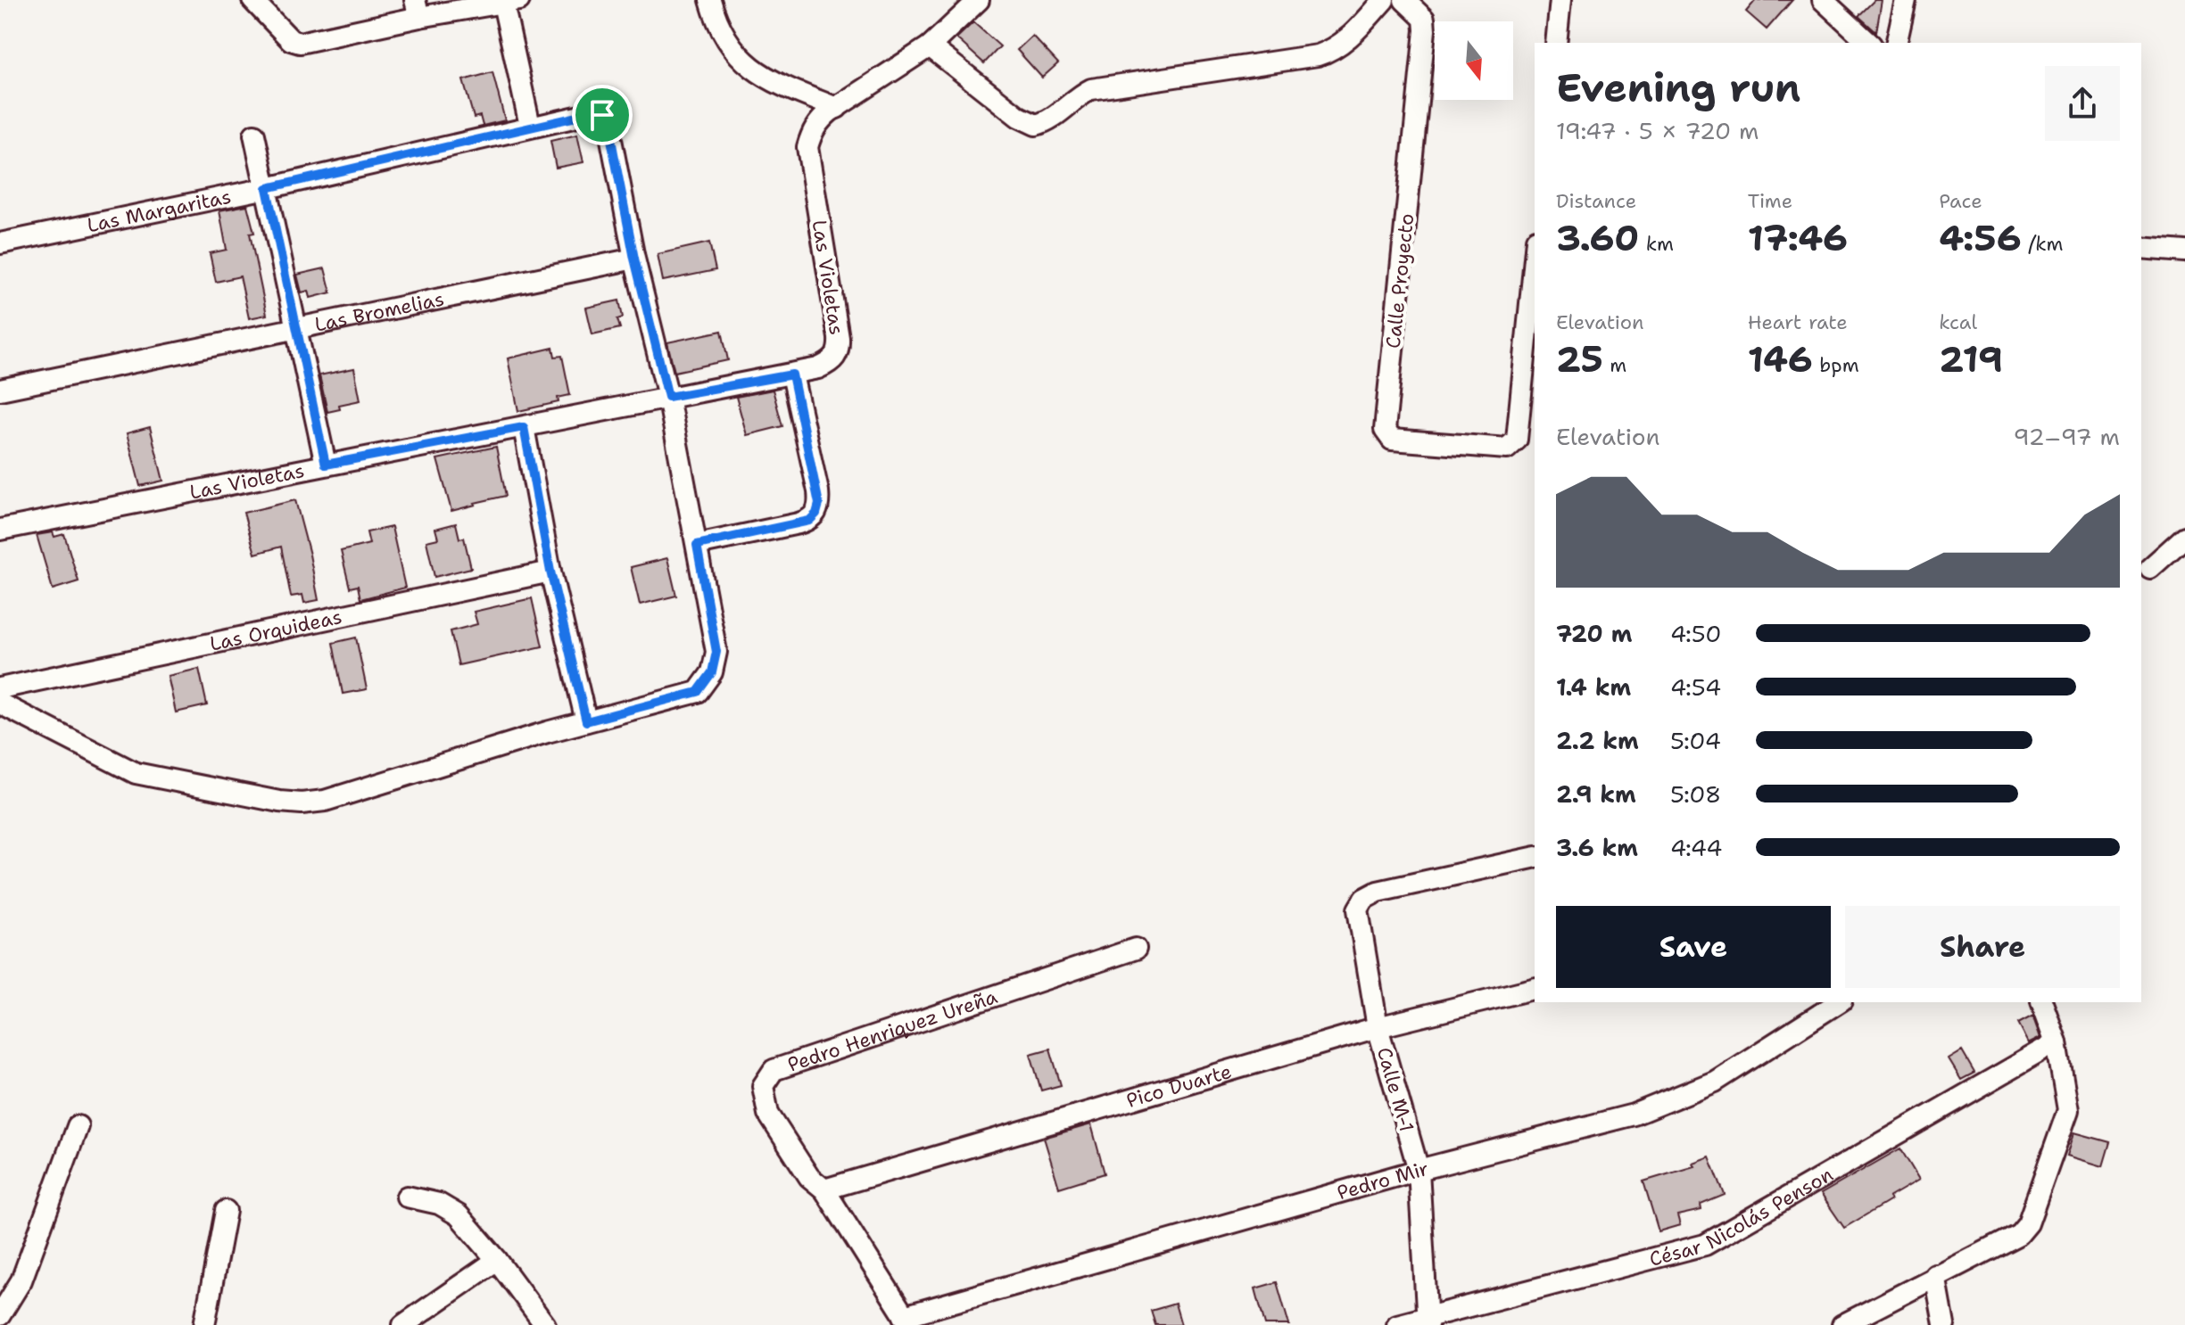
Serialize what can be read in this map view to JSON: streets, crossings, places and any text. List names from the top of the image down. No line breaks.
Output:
{"streets":{"street":["Las Margaritas","Las Violetas","Calle Proyecto","Las Bromelias","Las Orquideas","Pedro Henriquez Ureña","Pico Duarte","Calle M-1","Pedro Mir","César Nicolás Penson"]},"crossings":[["Las Margaritas","Las Bromelias"],["Pedro Henriquez Ureña","Pico Duarte"],["Pedro Henriquez Ureña","Pedro Mir"],["Pico Duarte","Calle M-1"],["Calle M-1","Pedro Mir"],["Calle M-1","César Nicolás Penson"]],"north":"bottom","page":{"heading":["Evening run","19:47 · 5 × 720 m"],"stats":[["Distance","3.60 km"],["Time","17:46"],["Pace","4:56 /km"],["Elevation","25 m"],["Heart rate","146 bpm"],["kcal","219"]],"chart":["Elevation","92–97 m"],"list":[{"name":"720 m","note":"4:50"},{"name":"1.4 km","note":"4:54"},{"name":"2.2 km","note":"5:04"},{"name":"2.9 km","note":"5:08"},{"name":"3.6 km","note":"4:44"}],"buttons":["Save","Share"]}}
